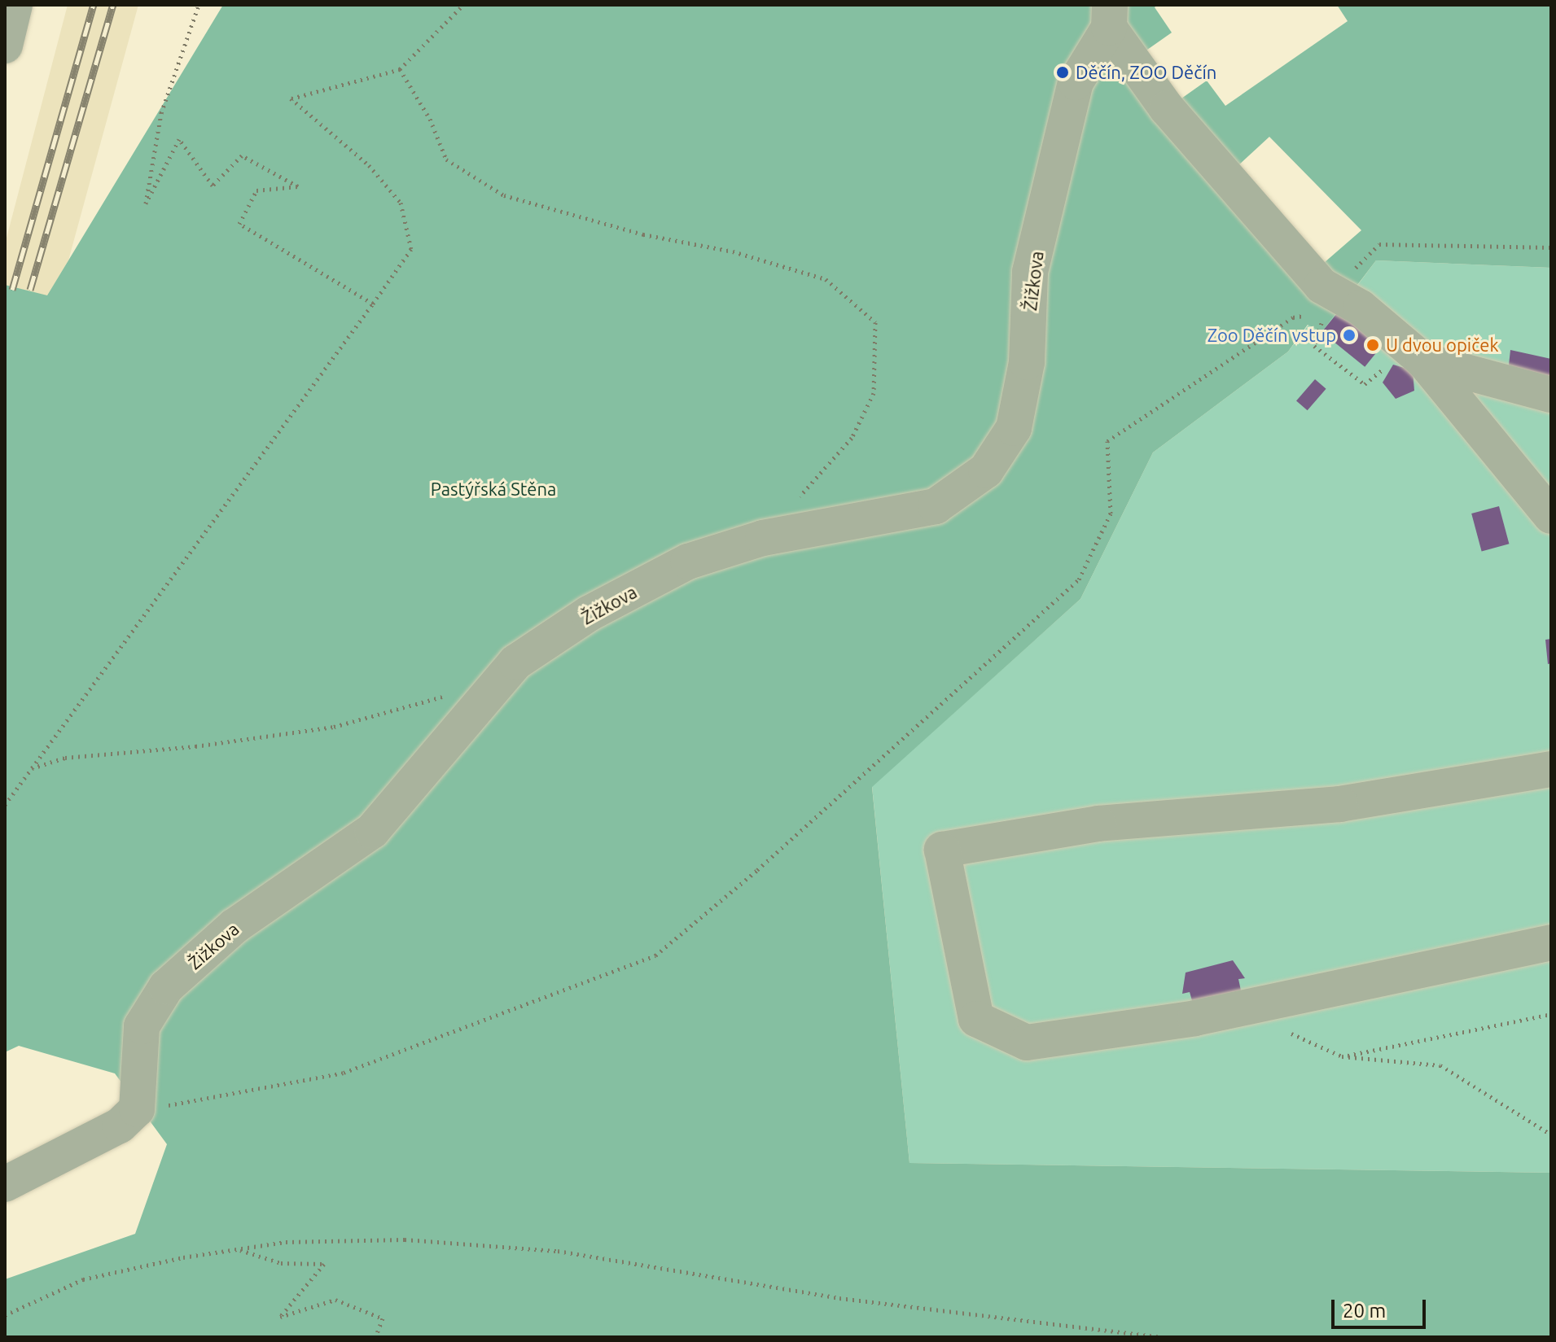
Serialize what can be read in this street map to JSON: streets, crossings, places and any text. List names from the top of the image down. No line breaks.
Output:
{"streets":{"street":["Žižkova"]},"parks":["Pastýřská Stěna"],"places":["Děčín, ZOO Děčín","Zoo Děčín vstup","U dvou opiček"],"scale_bar":"20 m"}
